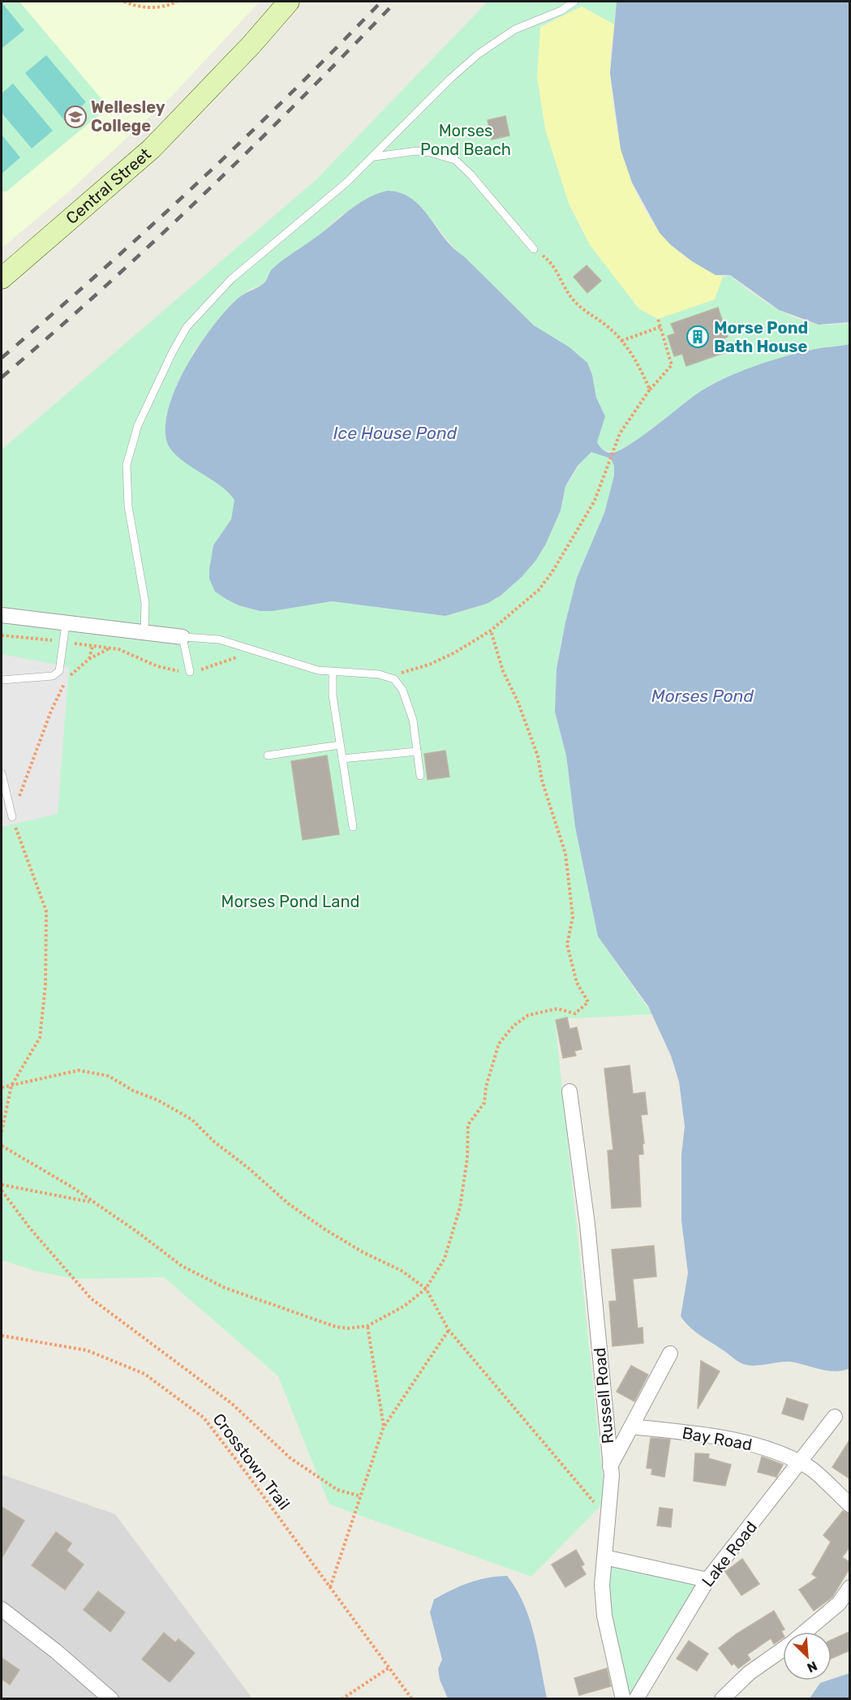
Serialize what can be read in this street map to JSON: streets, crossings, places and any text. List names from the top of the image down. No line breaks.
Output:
{"streets":{"main road":["Central Street"],"street":["Russell Road","Bay Road","Lake Road"],"path":["Crosstown Trail"]},"crossings":[["Bay Road","Lake Road"]],"water":["Ice House Pond","Morses Pond"],"parks":["Morses Pond Beach","Morses Pond Land"],"places":{"school or university":["Wellesley College"],"building":["Morse Pond Bath House"]},"north":"bottom right"}
